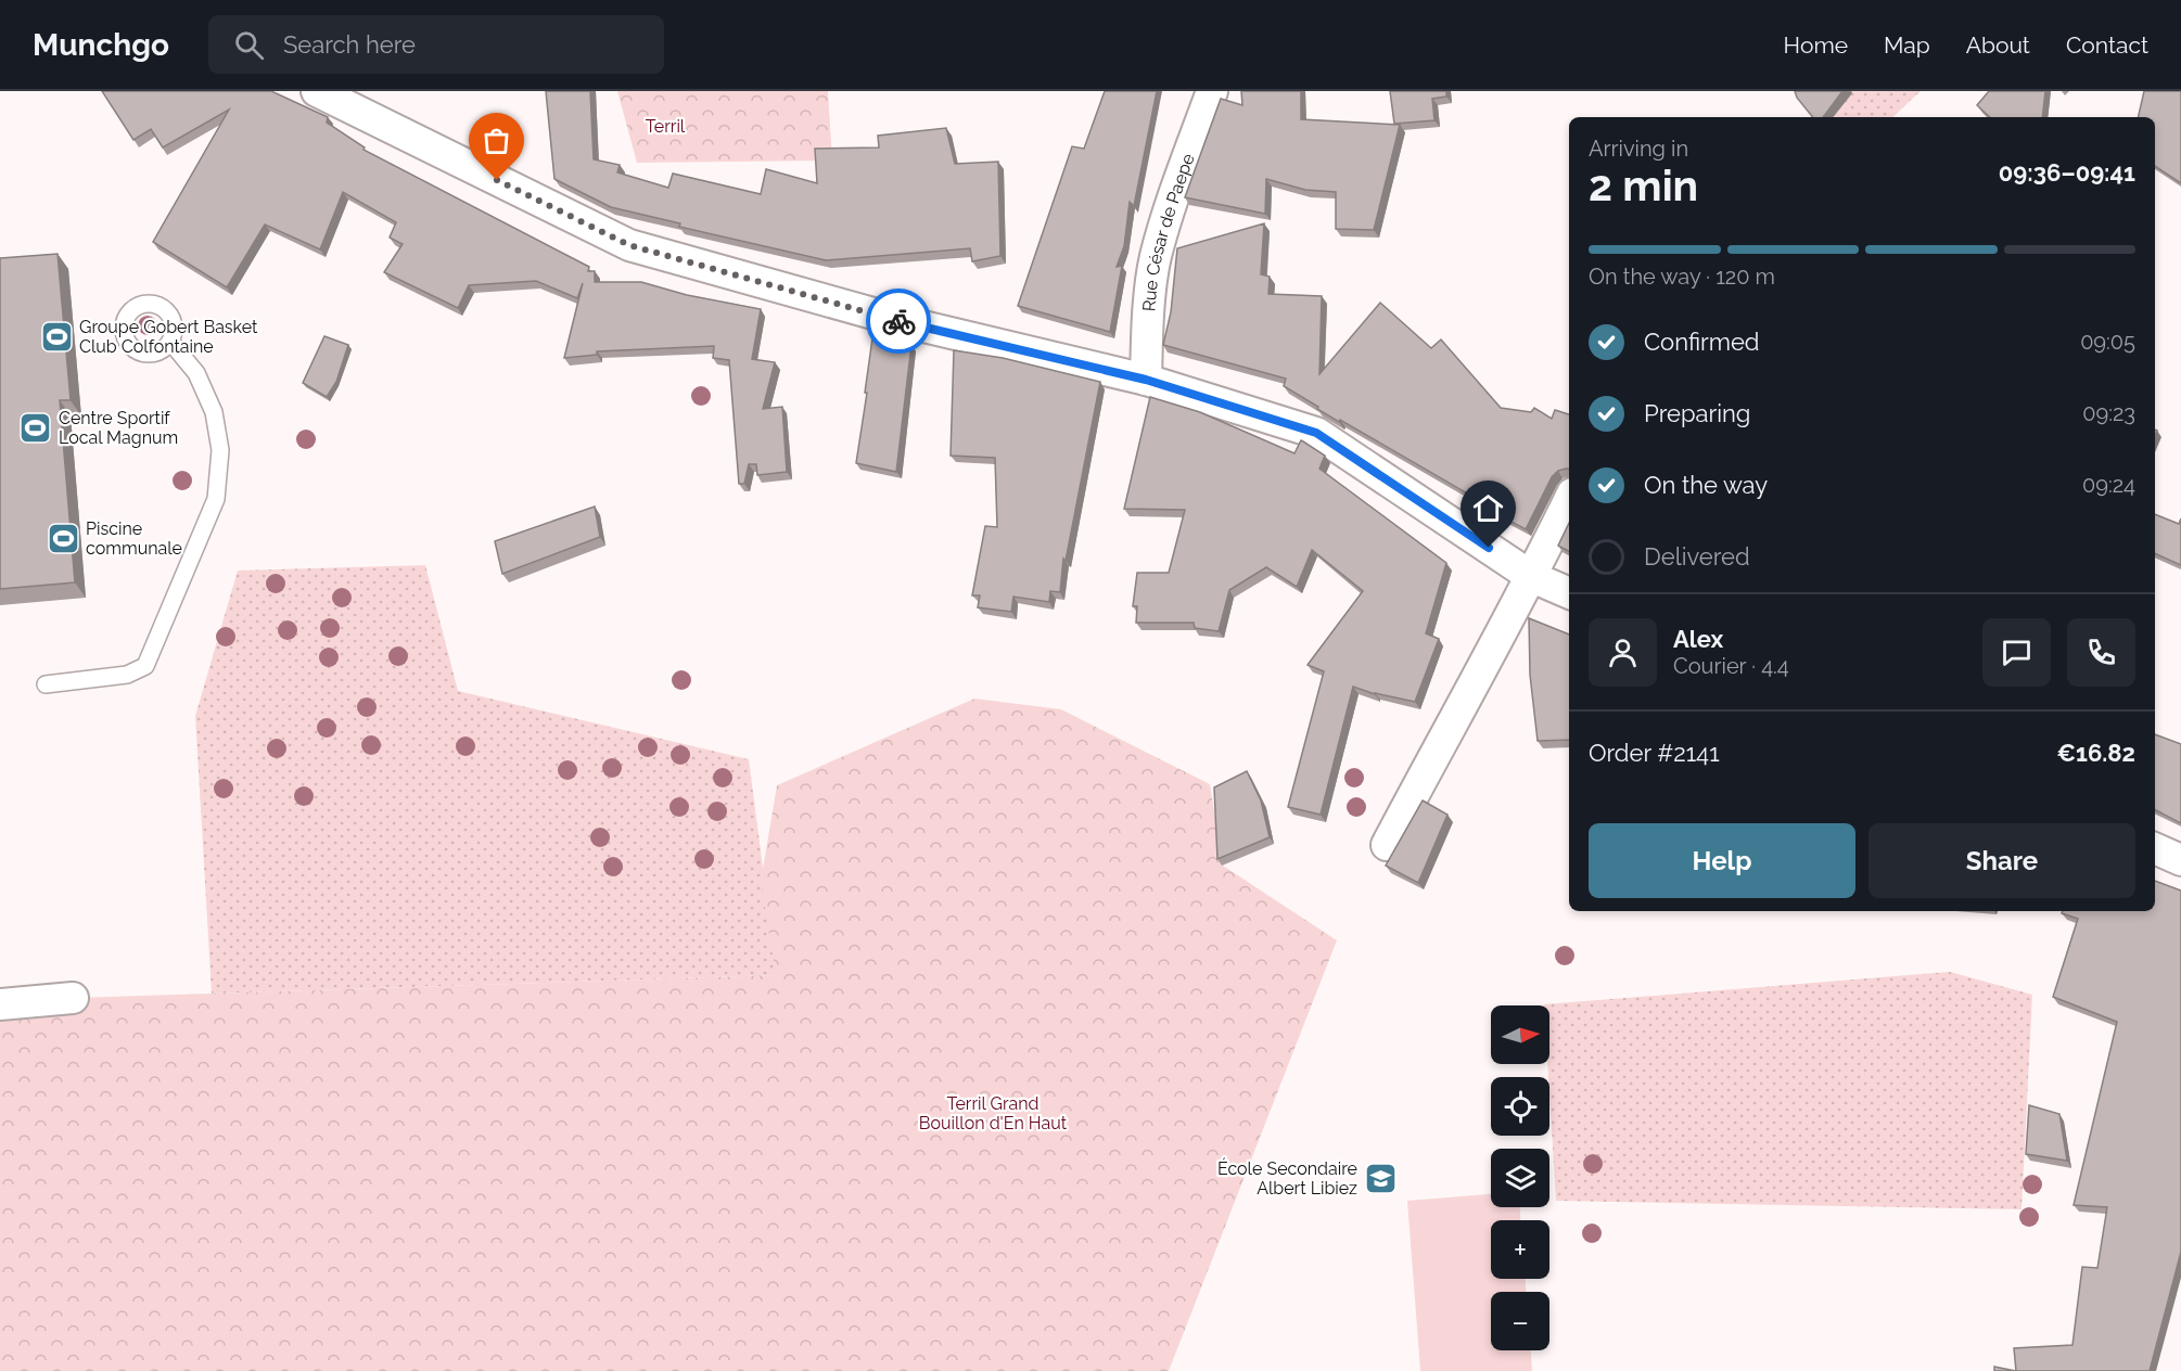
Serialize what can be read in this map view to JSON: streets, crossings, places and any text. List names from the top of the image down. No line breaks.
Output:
{"streets":{"street":["Rue César de Paepe"]},"parks":["Terril","Terril Grand Bouillon d'En Haut"],"places":{"sports":["Groupe Gobert Basket Club Colfontaine","Centre Sportif Local Magnum","Piscine communale"],"school or university":["École Secondaire Albert Libiez"]},"north":"right","page":{"header":"Munchgo","search":"Search here","nav":["Home","Map","About","Contact"],"heading":["2 min","Arriving in","09:36–09:41"],"panel":["Alex","Courier · 4.4","Order #2141","€16.82"],"bar":"On the way · 120 m","list":[["Confirmed","09:05"],["Preparing","09:23"],["On the way","09:24"],"Delivered"],"buttons":["Help","Share"],"map_buttons":["+","−"]}}
